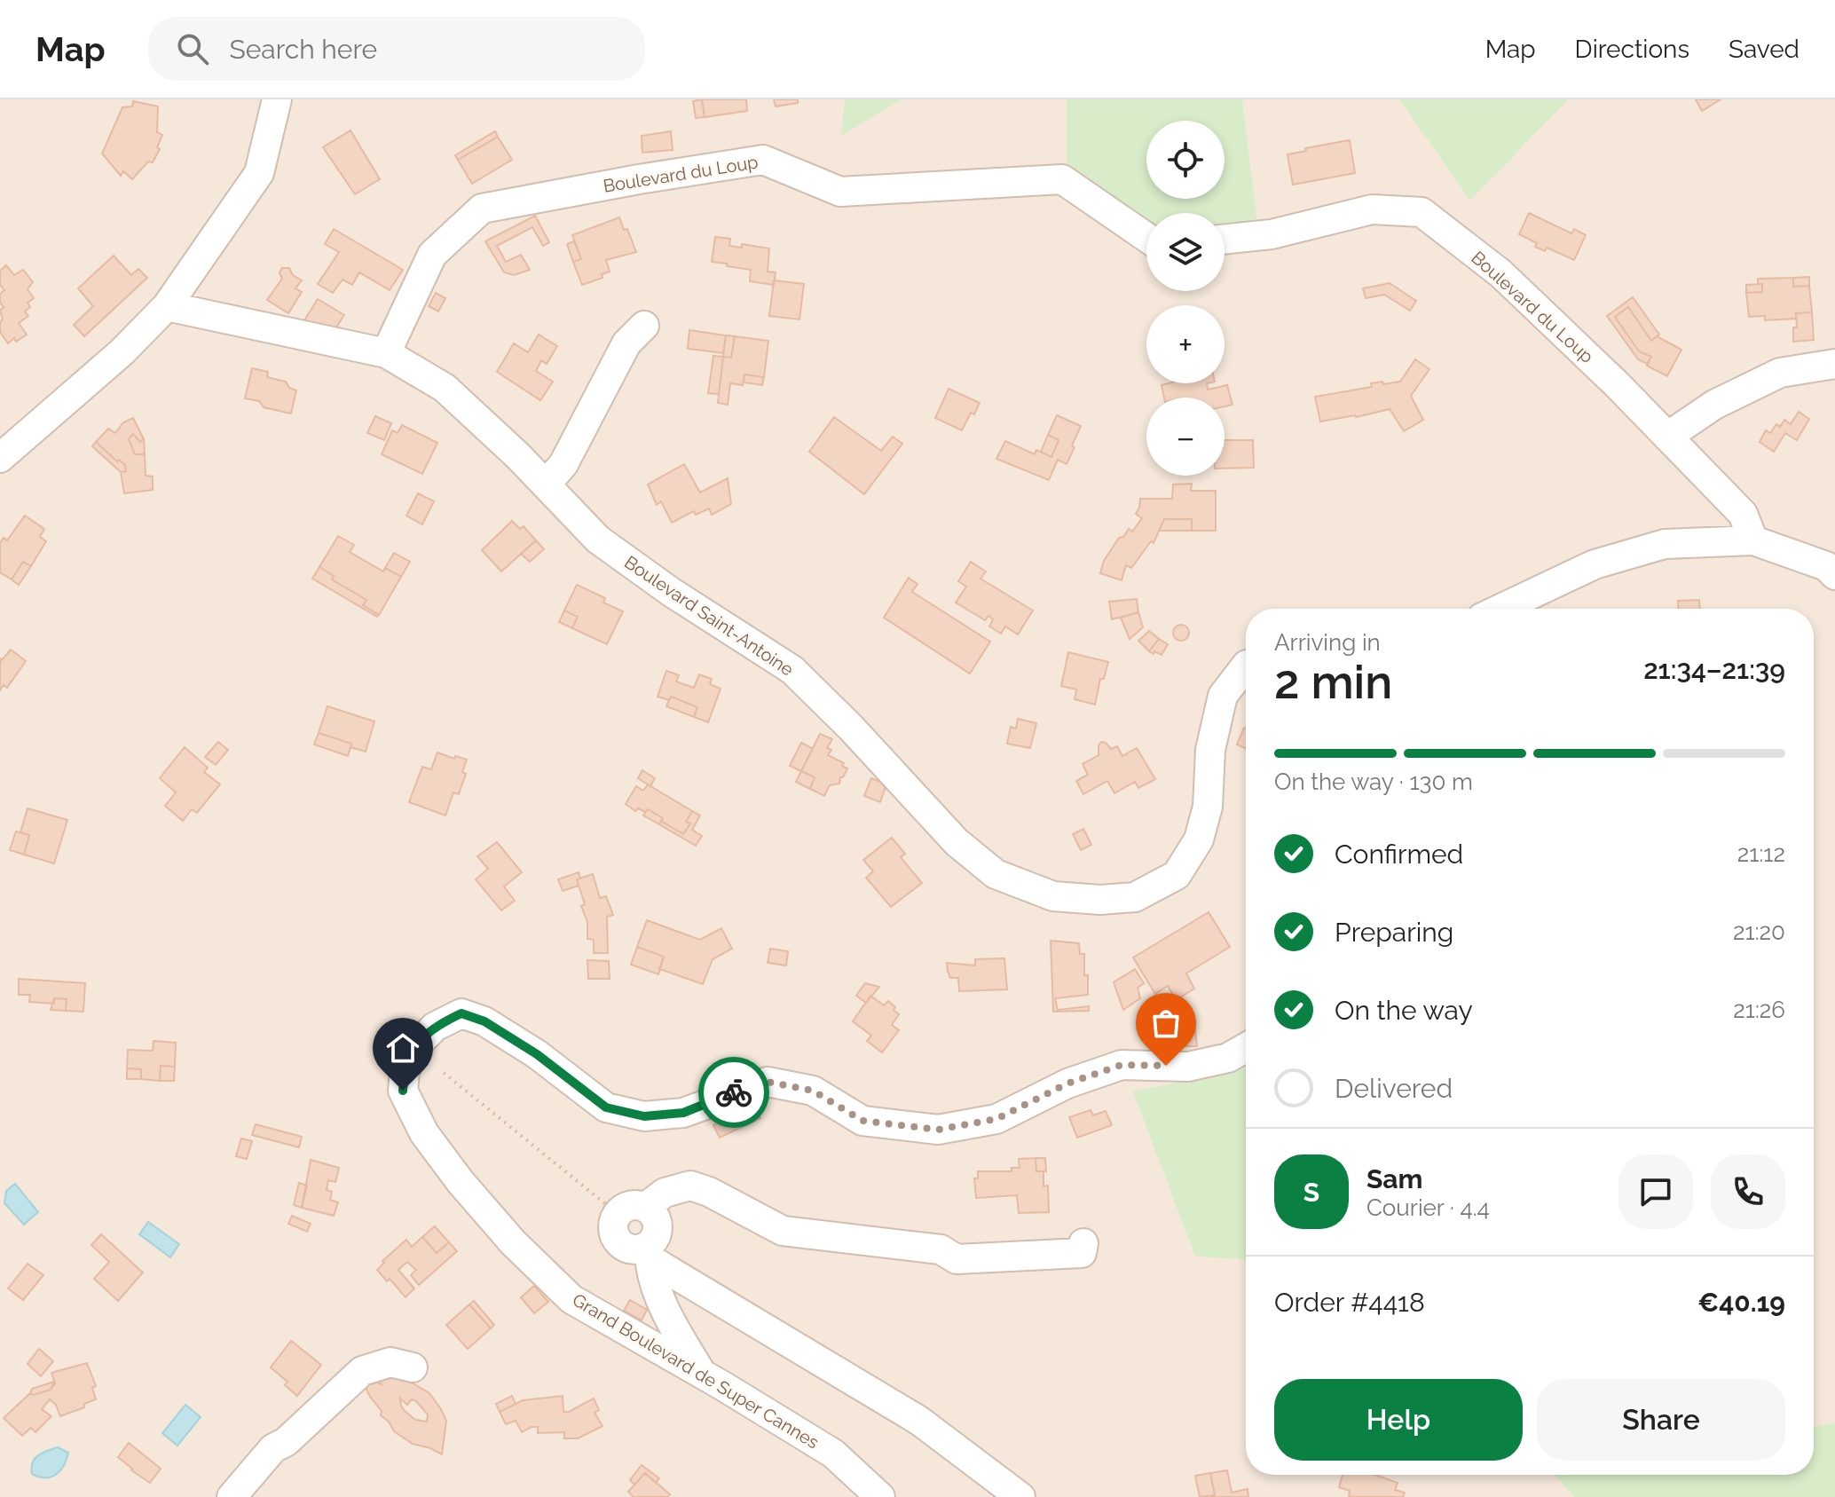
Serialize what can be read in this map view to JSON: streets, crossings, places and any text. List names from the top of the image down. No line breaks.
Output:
{"streets":{"street":["Boulevard du Loup","Boulevard Saint-Antoine","Grand Boulevard de Super Cannes"]},"crossings":[["Boulevard du Loup","Boulevard Saint-Antoine"]],"page":{"header":"Map","search":"Search here","nav":["Map","Directions","Saved"],"map_buttons":["+","−"],"heading":["2 min","Arriving in","21:34–21:39"],"panel":["Sam","Courier · 4.4","Order #4418","€40.19"],"bar":"On the way · 130 m","list":[["Confirmed","21:12"],["Preparing","21:20"],["On the way","21:26"],"Delivered"],"round":"S","buttons":["Help","Share"]}}
